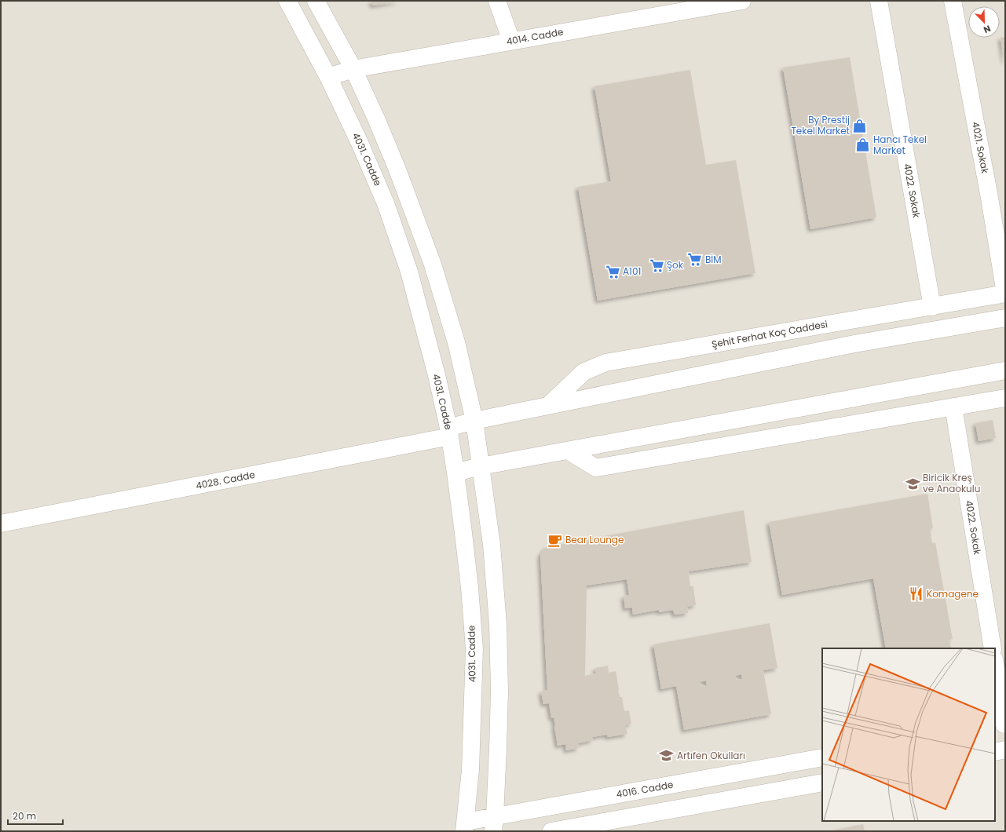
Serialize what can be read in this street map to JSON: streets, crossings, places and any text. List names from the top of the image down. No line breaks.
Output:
{"streets":{"street":["4014. Cadde","4021. Sokak","4031. Cadde","4022. Sokak","Şehit Ferhat Koç Caddesi","4028. Cadde","4016. Cadde"]},"crossings":[["4014. Cadde","4031. Cadde"],["4021. Sokak","Şehit Ferhat Koç Caddesi"],["4031. Cadde","4028. Cadde"],["4031. Cadde","4016. Cadde"],["4022. Sokak","Şehit Ferhat Koç Caddesi"]],"places":{"shop":["By Prestij Tekel Market","Hancı Tekel Market"],"supermarket":["BİM","Şok","A101"],"school or university":["Biricik Kreş ve Anaokulu","Artıfen Okulları"],"cafe":["Bear Lounge"],"restaurant":["Komagene"]},"scale_bar":"20 m","north":"bottom right"}
